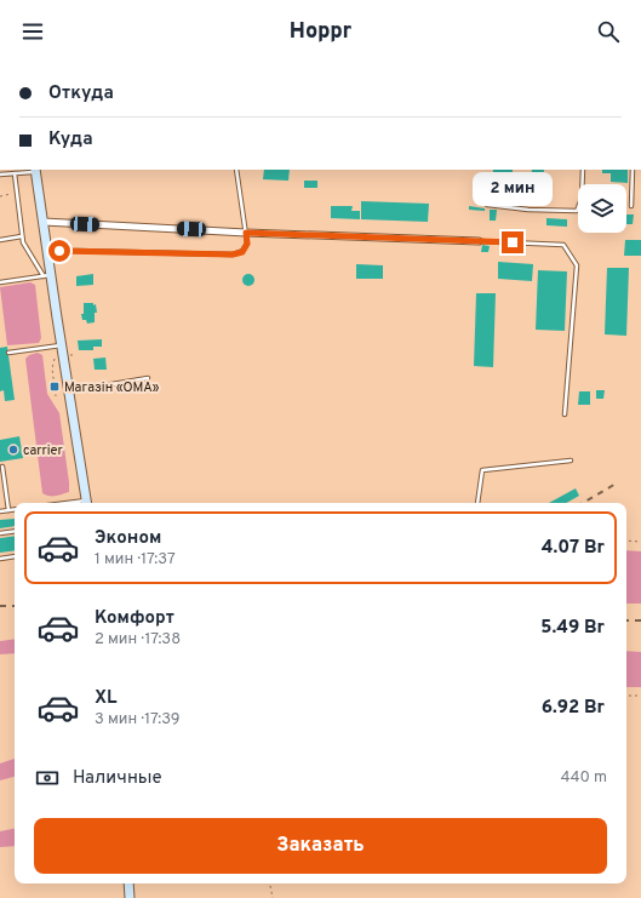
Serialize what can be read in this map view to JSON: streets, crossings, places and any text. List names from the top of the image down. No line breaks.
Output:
{"places":{"transit":["Магазін «ОМА»"],"other":["carrier"]},"page":{"header":"Hoppr","banner":["Откуда","Куда"],"bubble":"2 мин","list":[{"name":"Эконом","note":"1 мин · 17:37","value":"4.07 Br"},{"name":"Комфорт","note":"2 мин · 17:38","value":"5.49 Br"},{"name":"XL","note":"3 мин · 17:39","value":"6.92 Br"}],"pay":["Наличные","440 m"],"buttons":"Заказать"}}
